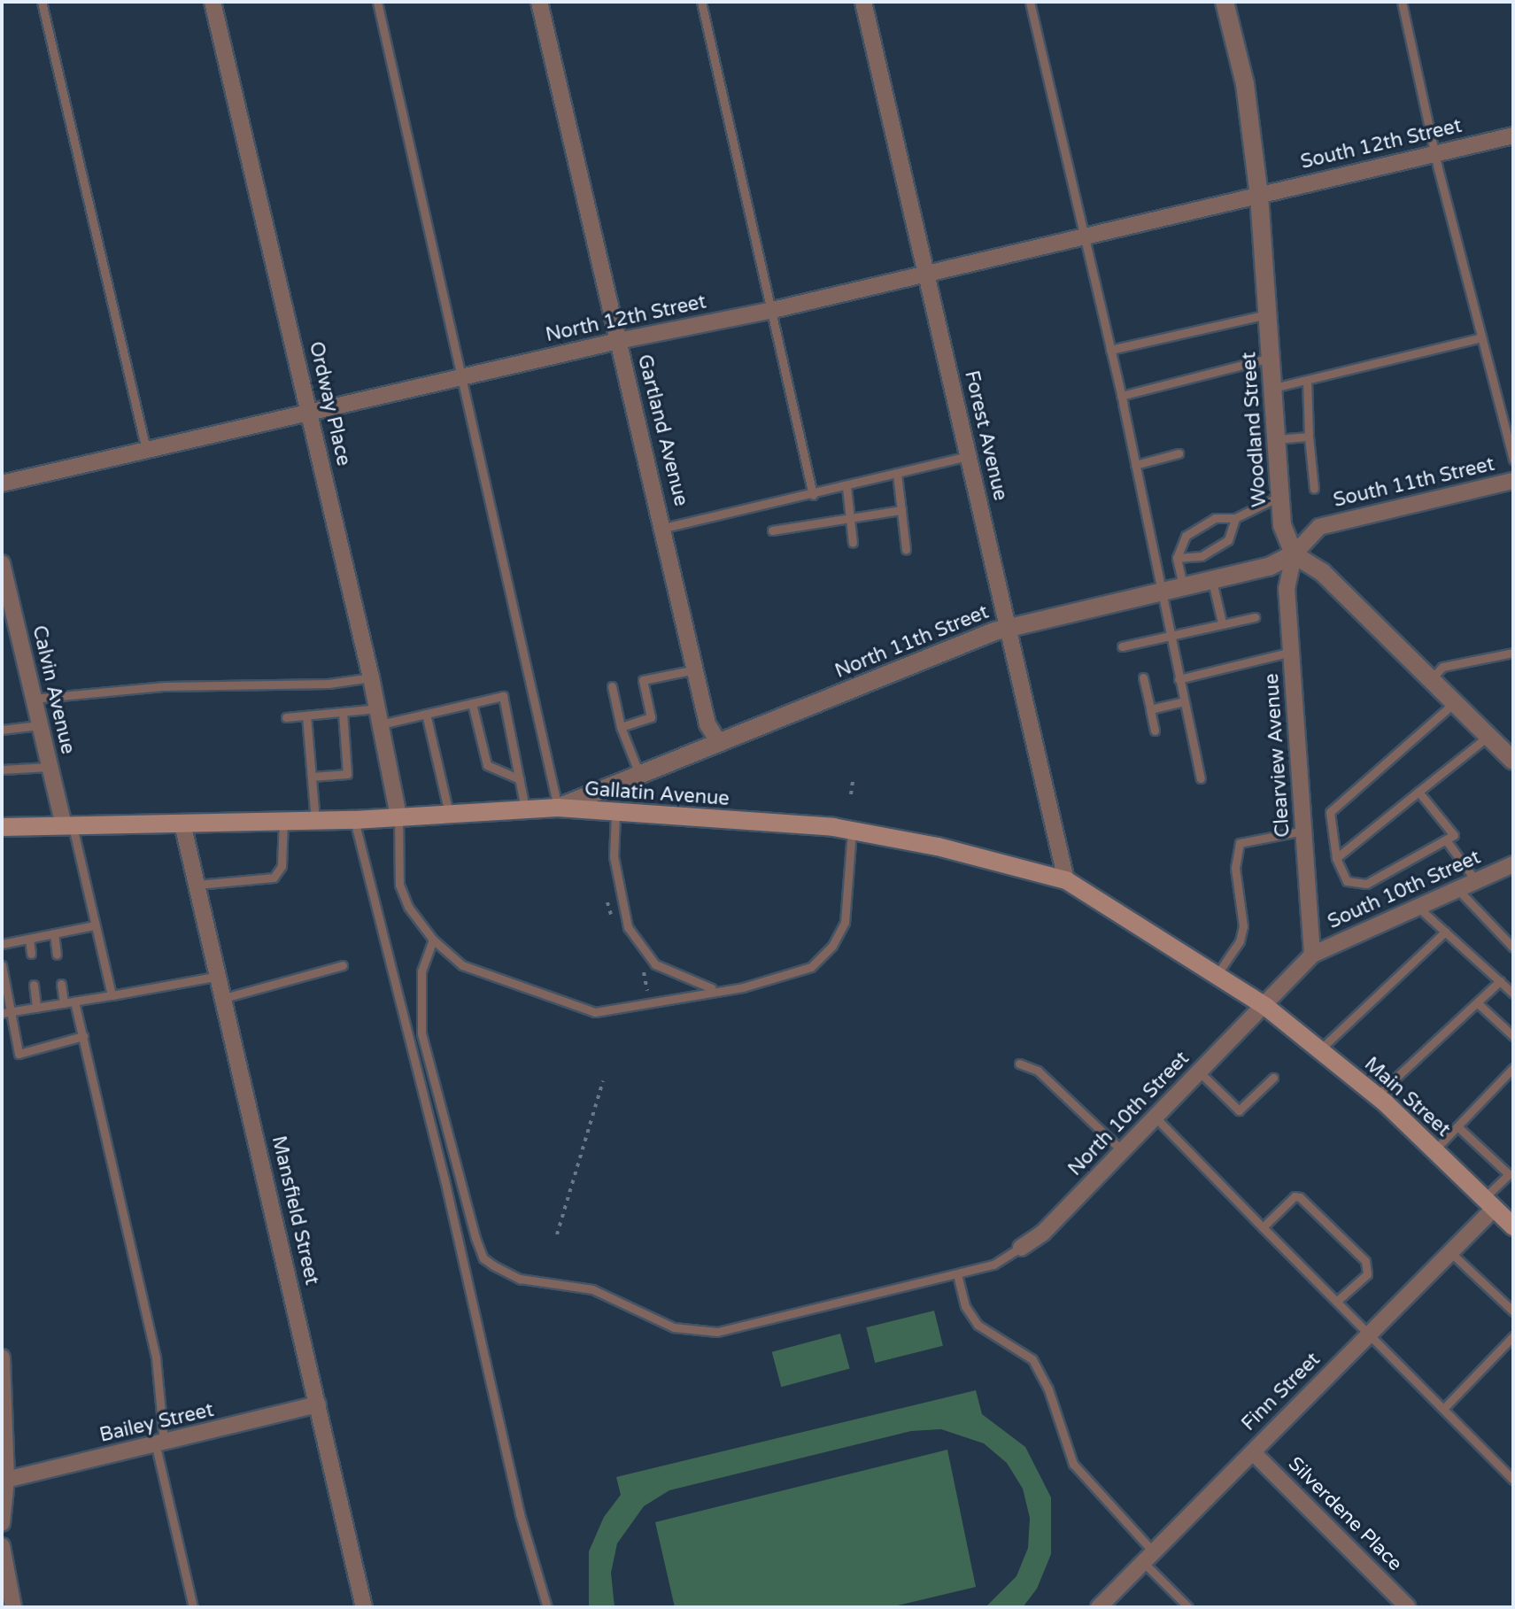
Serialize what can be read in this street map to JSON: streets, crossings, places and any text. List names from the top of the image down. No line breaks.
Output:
{"streets":{"main road":["Gallatin Avenue","Main Street"],"street":["South 12th Street","North 12th Street","Ordway Place","Woodland Street","Gartland Avenue","Forest Avenue","South 11th Street","North 11th Street","Calvin Avenue","Clearview Avenue","South 10th Street","North 10th Street","Mansfield Street","Finn Street","Bailey Street","Silverdene Place"]},"crossings":[["South 12th Street","North 12th Street"],["South 12th Street","Woodland Street"],["North 12th Street","Ordway Place"],["North 12th Street","Woodland Street"],["North 12th Street","Gartland Avenue"],["North 12th Street","Forest Avenue"],["Ordway Place","Gallatin Avenue"],["Woodland Street","South 11th Street"],["Woodland Street","North 11th Street"],["Woodland Street","Clearview Avenue"],["Gartland Avenue","North 11th Street"],["Forest Avenue","North 11th Street"],["Forest Avenue","Gallatin Avenue"],["South 11th Street","North 11th Street"],["South 11th Street","Clearview Avenue"],["North 11th Street","Clearview Avenue"],["North 11th Street","Gallatin Avenue"],["Calvin Avenue","Gallatin Avenue"],["Clearview Avenue","South 10th Street"],["Clearview Avenue","North 10th Street"],["Gallatin Avenue","Main Street"],["Gallatin Avenue","North 10th Street"],["Gallatin Avenue","Mansfield Street"],["South 10th Street","North 10th Street"],["Main Street","North 10th Street"],["Main Street","Finn Street"],["Mansfield Street","Bailey Street"],["Finn Street","Silverdene Place"]]}
